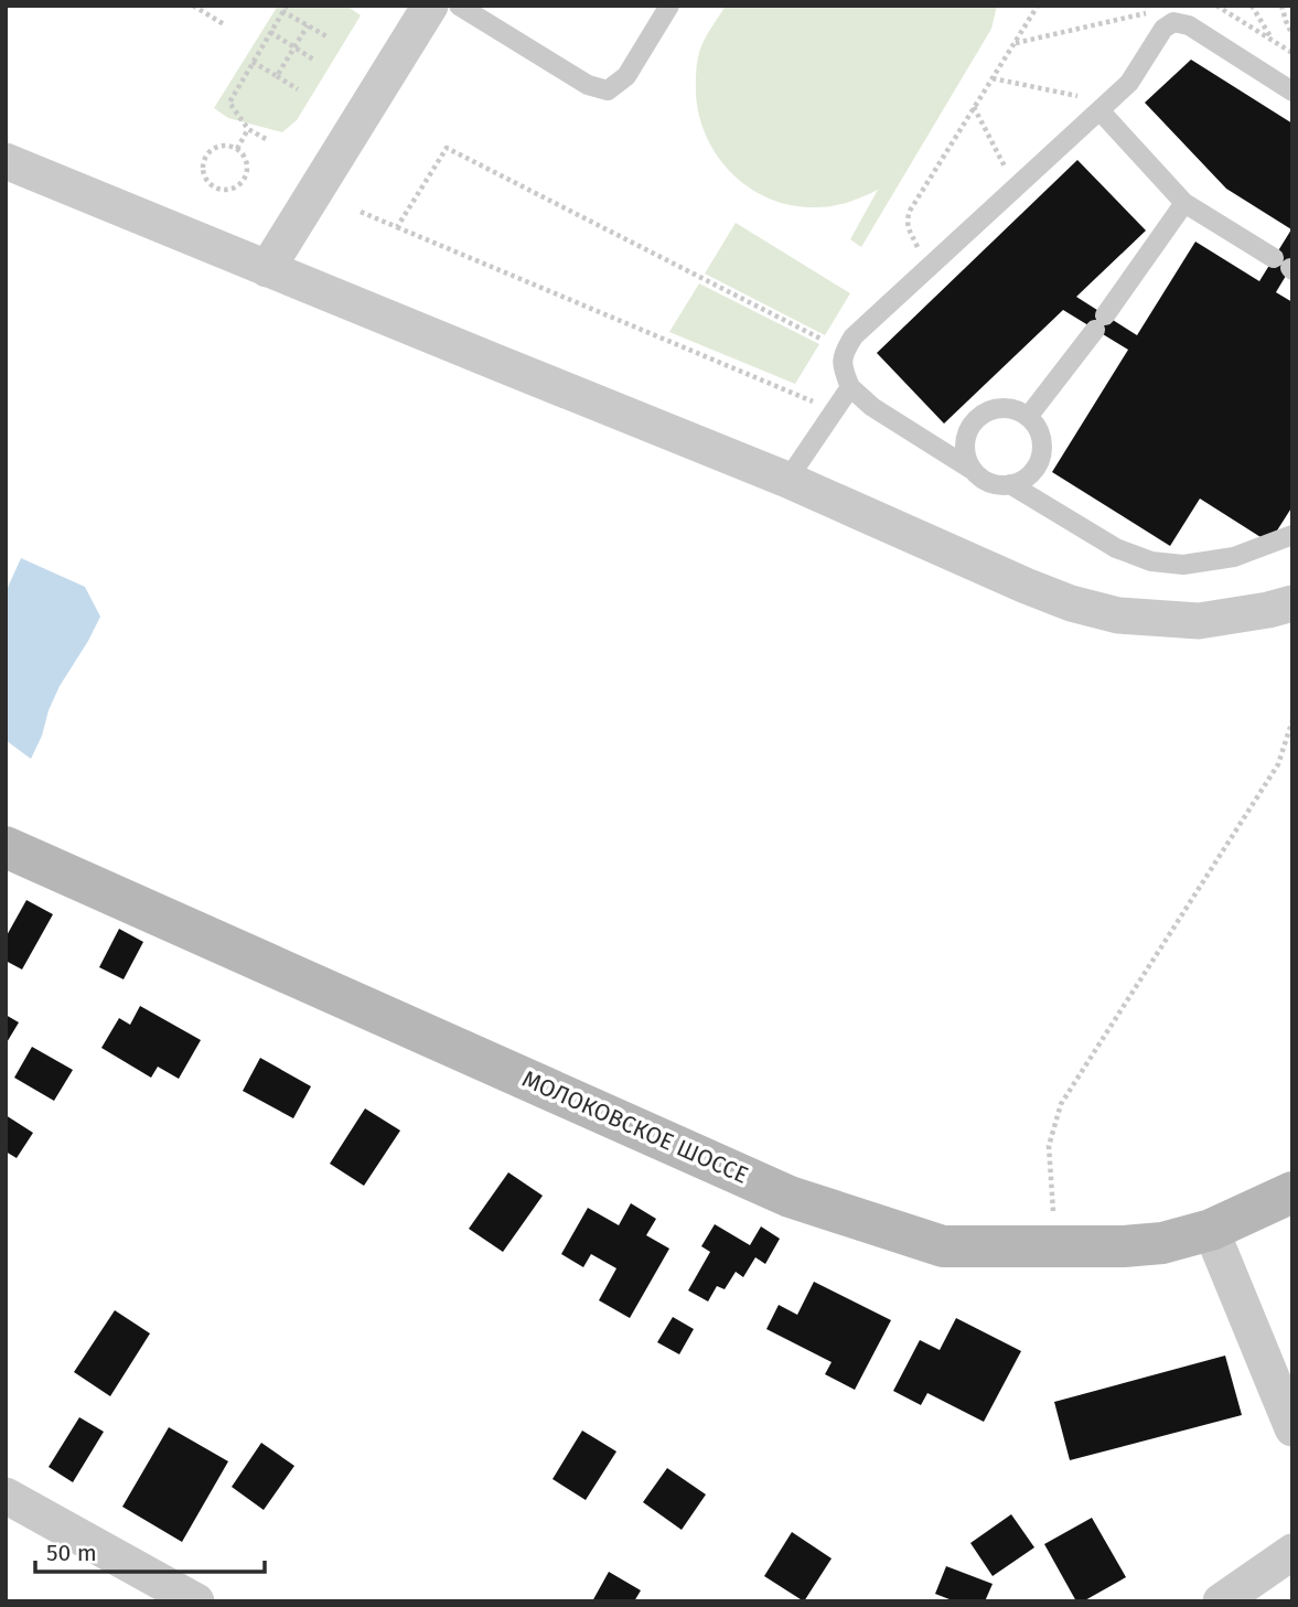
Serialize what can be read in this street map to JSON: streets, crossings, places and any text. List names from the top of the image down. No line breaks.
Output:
{"streets":{"main road":["МОЛОКОВСКОЕ ШОССЕ"]},"scale_bar":"50 m"}
